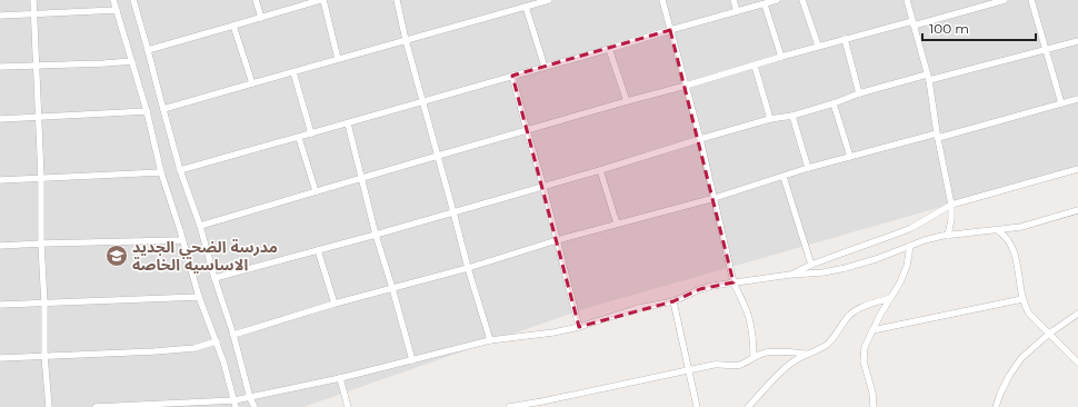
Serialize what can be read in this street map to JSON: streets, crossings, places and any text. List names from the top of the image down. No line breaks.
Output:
{"places":{"school or university":["مدرسة الضحي الجديد الاساسية الخاصة"]},"scale_bar":"100 m"}
